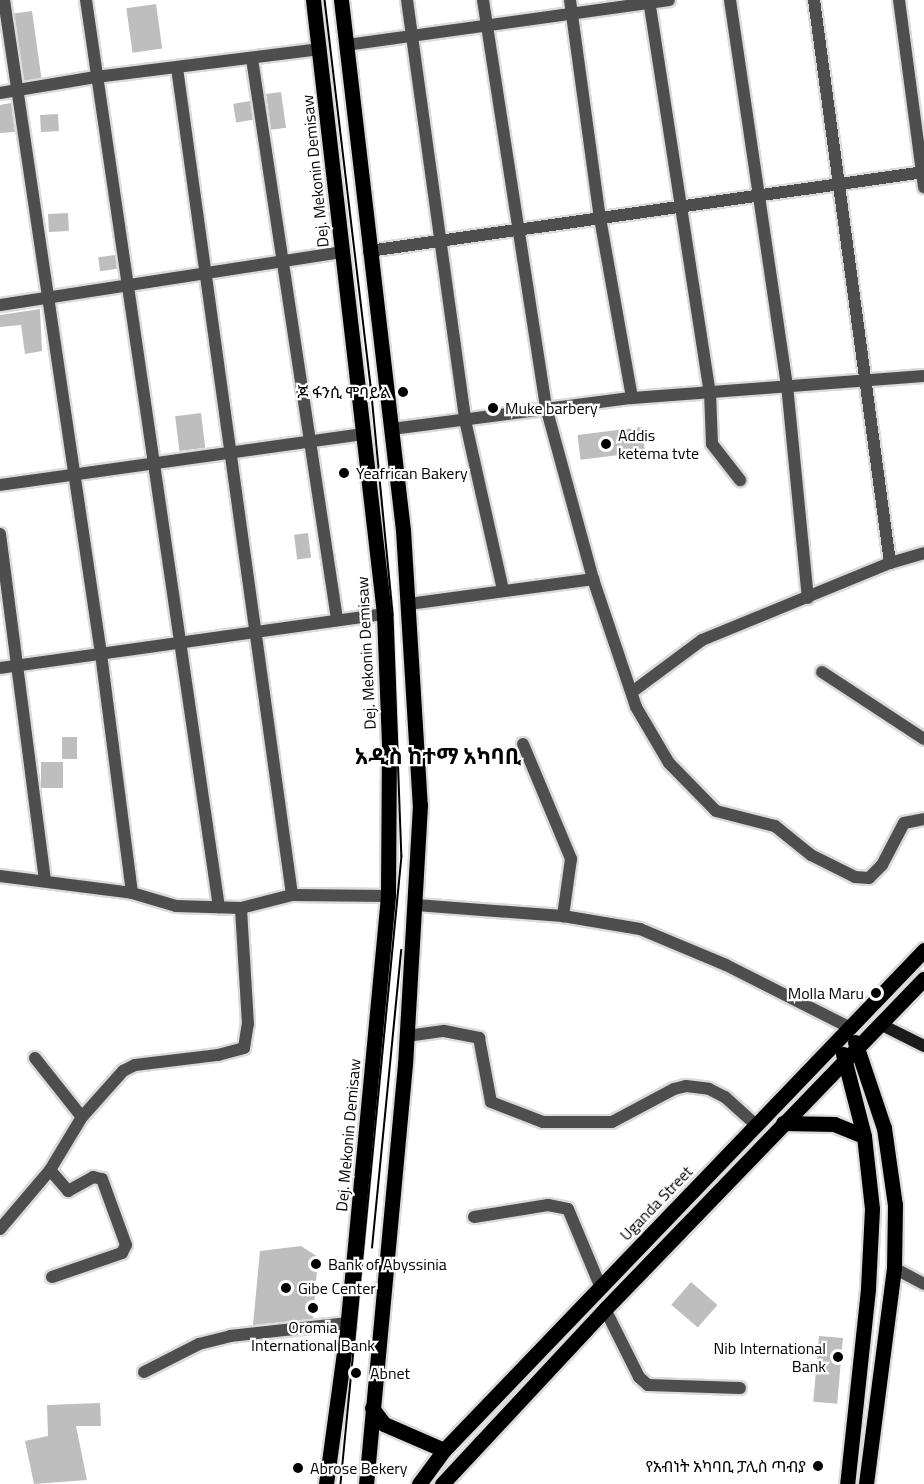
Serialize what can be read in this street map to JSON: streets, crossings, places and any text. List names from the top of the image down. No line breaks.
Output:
{"streets":{"main road":["Dej. Mekonin Demisaw","Uganda Street"]},"districts":["አዲስ ከተማ አካባቢ"],"places":["ጆ ፋንሲ ሞባይል","Muke barbery","Addis ketema tvte","Yeafrican Bakery","Molla Maru","Bank of Abyssinia","Gibe Center","Oromia International Bank","Nib International Bank","Abnet","የአብነት አካባቢ ፓሊስ ጣብያ","Abrose Bekery"]}
